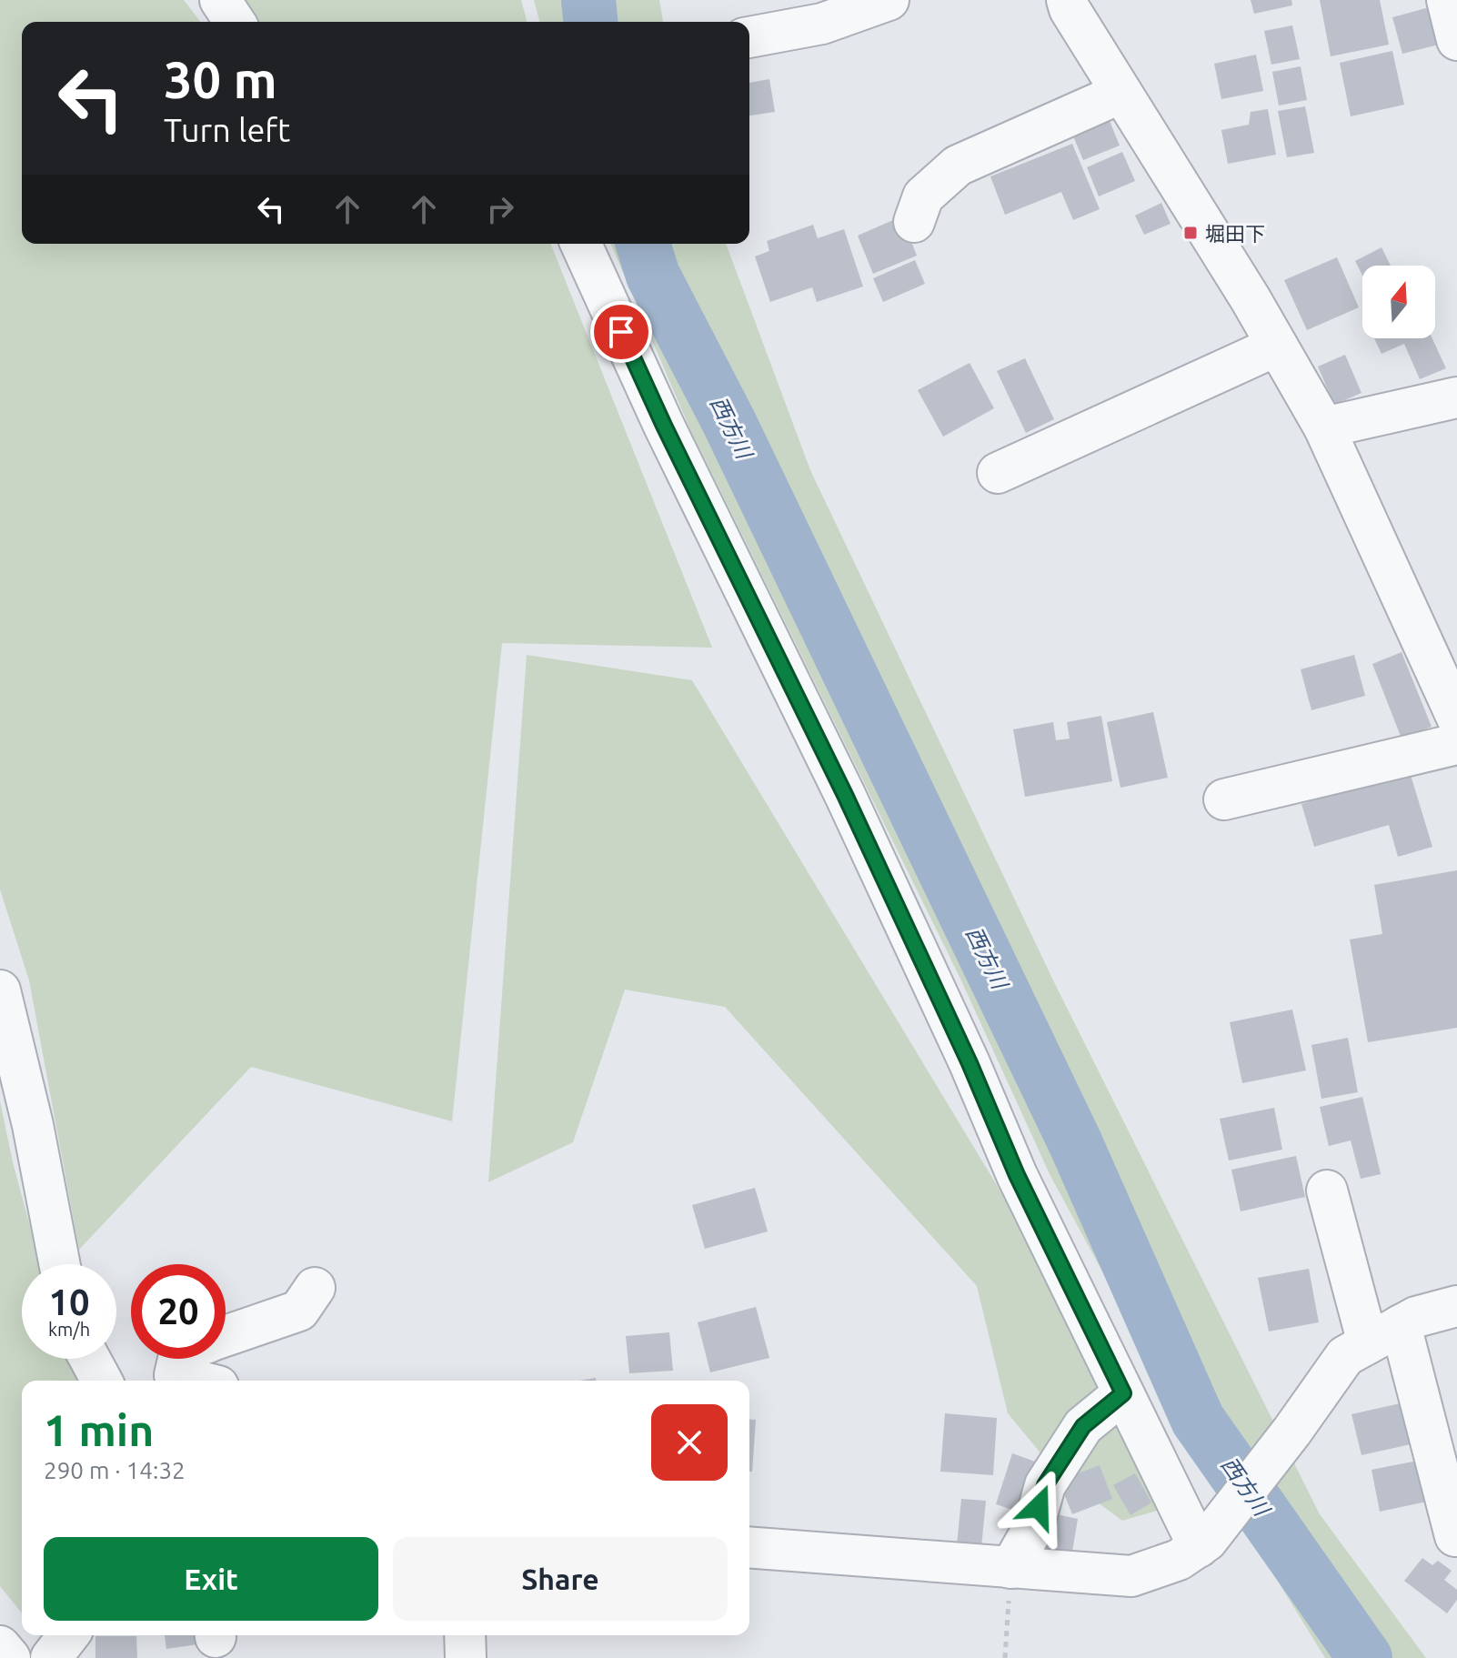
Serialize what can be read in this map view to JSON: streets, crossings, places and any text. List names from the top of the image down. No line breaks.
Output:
{"water":["西方川"],"places":{"transit":["堀田下"]},"north":"top","page":{"turn":["30 m","Turn left"],"speed":"10 km/h","limit":"20","heading":["1 min","290 m · 14:32"],"buttons":["Exit","Share"]}}
